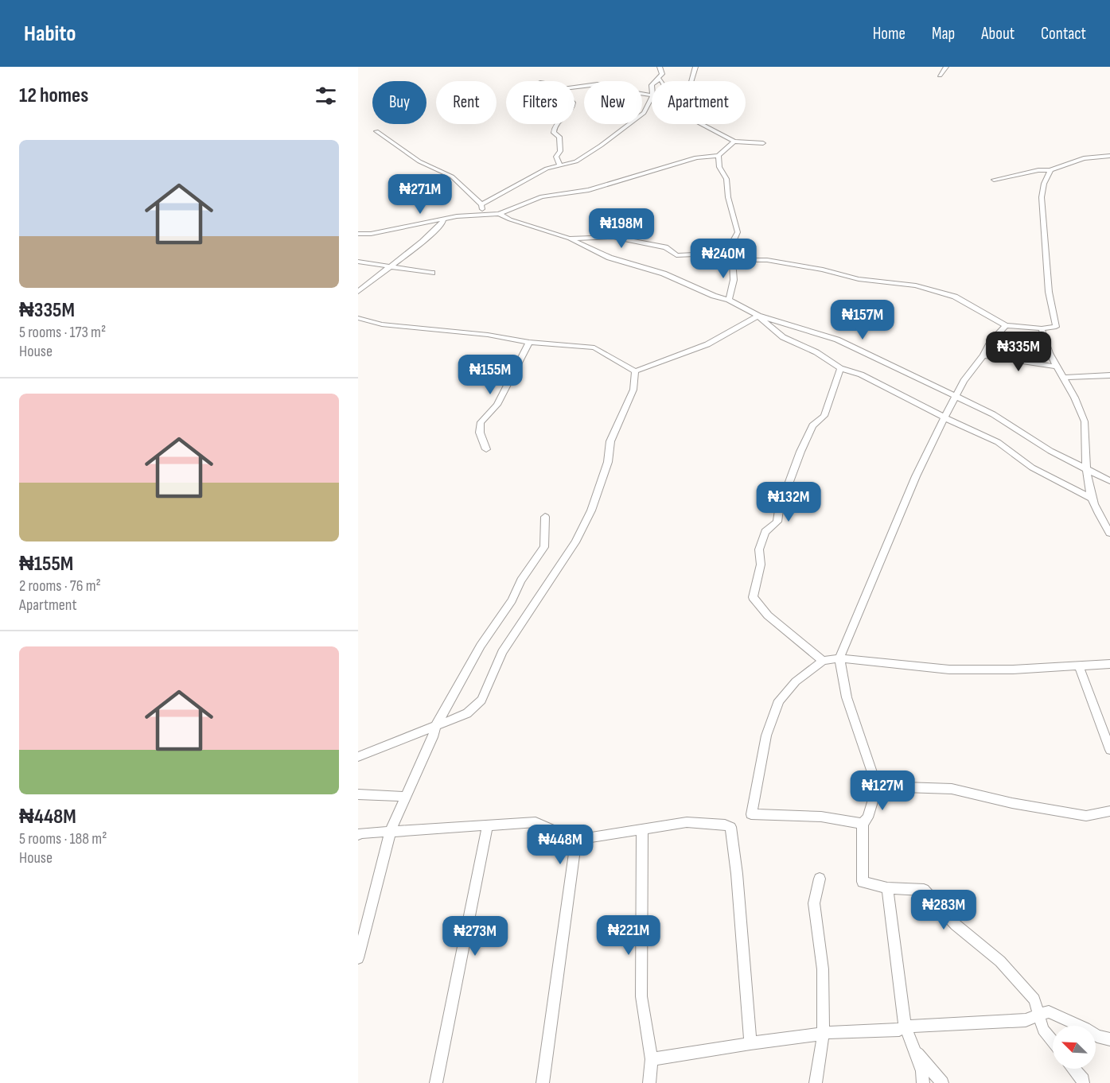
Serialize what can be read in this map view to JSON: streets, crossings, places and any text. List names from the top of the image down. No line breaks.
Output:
{"north":"top left","page":{"header":"Habito","nav":["Home","Map","About","Contact"],"heading":"12 homes","chip":["Buy","Rent","Filters","New","Apartment"],"list":[{"name":"₦335M","note":"5 rooms · 173 m² · House"},{"name":"₦155M","note":"2 rooms · 76 m² · Apartment"},{"name":"₦448M","note":"5 rooms · 188 m² · House"}],"price":["₦271M","₦198M","₦240M","₦157M","₦335M","₦155M","₦132M","₦127M","₦448M","₦283M","₦221M","₦273M"]}}
